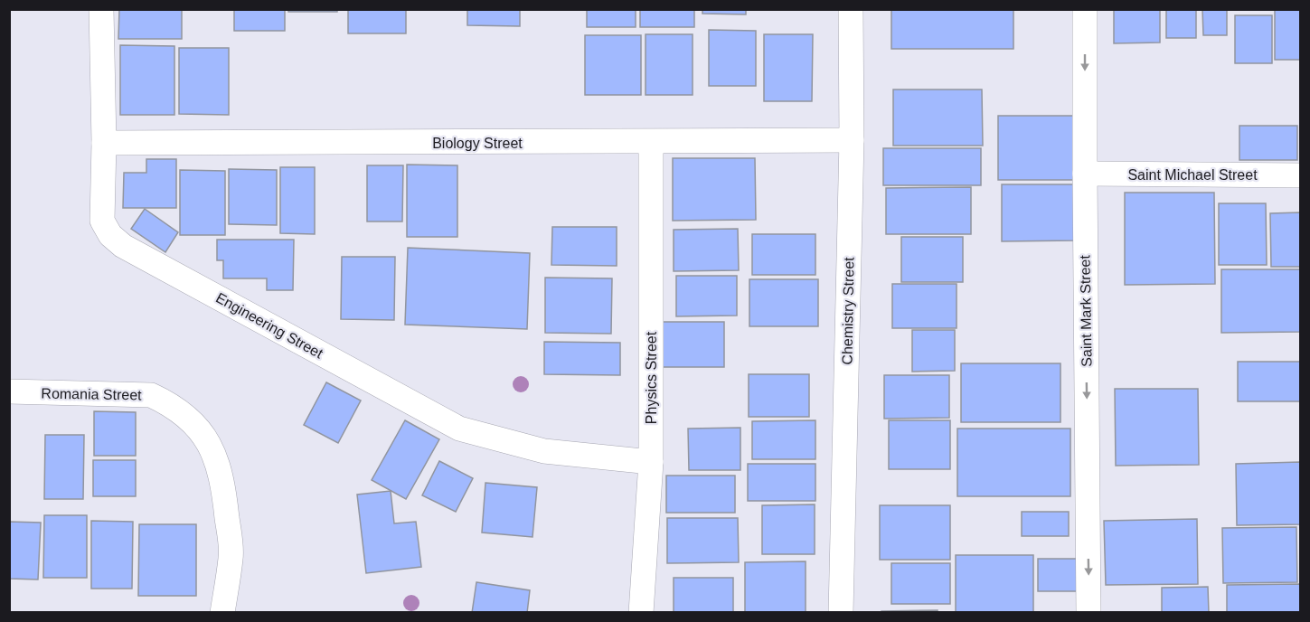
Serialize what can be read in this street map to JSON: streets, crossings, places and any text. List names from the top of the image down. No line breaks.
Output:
{"streets":{"street":["Biology Street","Saint Michael Street","Chemistry Street","Saint Mark Street","Engineering Street","Physics Street","Romania Street"]},"crossings":[["Biology Street","Chemistry Street"],["Biology Street","Engineering Street"],["Biology Street","Physics Street"],["Saint Michael Street","Saint Mark Street"],["Engineering Street","Physics Street"]],"one_way":["Saint Mark Street"]}
